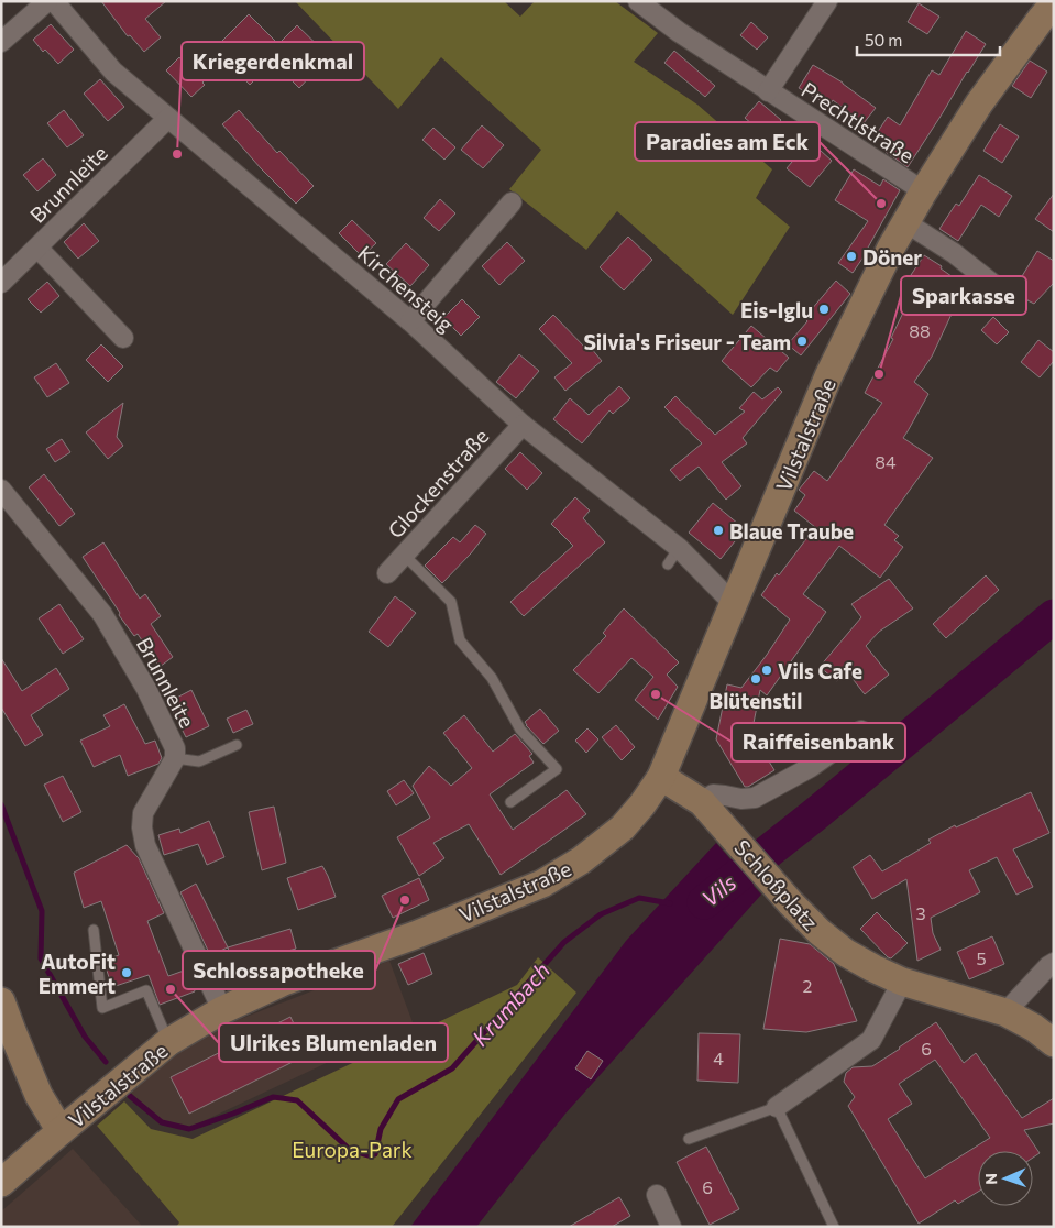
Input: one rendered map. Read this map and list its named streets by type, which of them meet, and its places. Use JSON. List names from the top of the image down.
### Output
{
  "streets": {
    "main road": ["Vilstalstraße", "Schloßplatz"],
    "street": [
      "Prechtlstraße",
      "Brunnleite",
      "Kirchensteig",
      "Glockenstraße"
    ]
  },
  "crossings": [
    ["Prechtlstraße", "Vilstalstraße"],
    ["Brunnleite", "Kirchensteig"],
    ["Brunnleite", "Vilstalstraße"],
    ["Kirchensteig", "Vilstalstraße"],
    ["Kirchensteig", "Glockenstraße"],
    ["Vilstalstraße", "Schloßplatz"]
  ],
  "water": ["Vils", "Krumbach"],
  "parks": ["Europa-Park"],
  "places": [
    "Kriegerdenkmal",
    "Paradies am Eck",
    "Döner",
    "Eis-Iglu",
    "Silvia's Friseur - Team",
    "Sparkasse",
    "Blaue Traube",
    "Vils Cafe",
    "Blütenstil",
    "Raiffeisenbank",
    "Schlossapotheke",
    "AutoFit Emmert",
    "Ulrikes Blumenladen"
  ],
  "house_numbers": [
    "88",
    "84",
    "3",
    "5",
    "2",
    "6",
    "4",
    "6"
  ],
  "scale_bar": "50 m",
  "north": "left"
}
